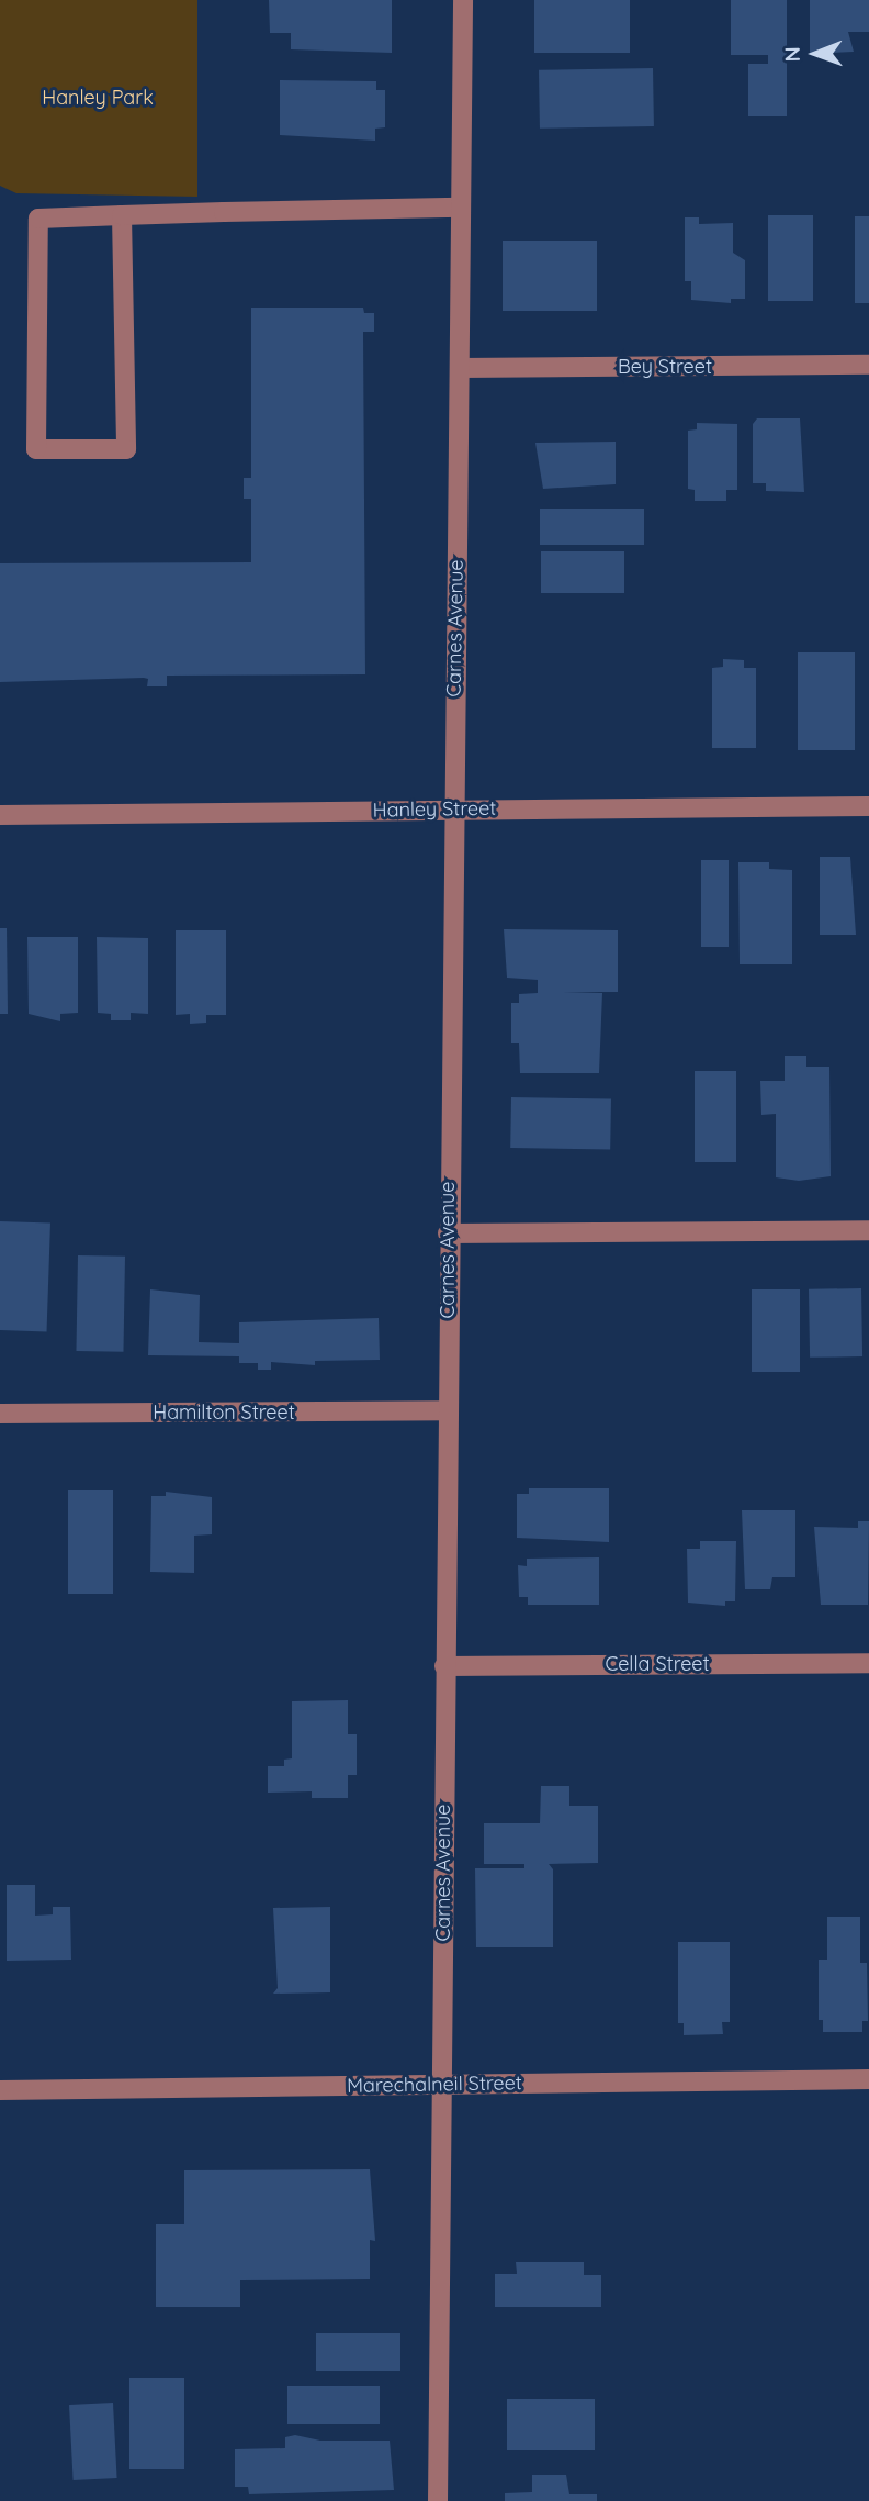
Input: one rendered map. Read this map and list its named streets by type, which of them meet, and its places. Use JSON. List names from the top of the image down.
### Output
{
  "streets": {
    "street": [
      "Bey Street",
      "Carnes Avenue",
      "Hanley Street",
      "Hamilton Street",
      "Cella Street",
      "Marechalneil Street"
    ]
  },
  "crossings": [
    ["Bey Street", "Carnes Avenue"],
    ["Carnes Avenue", "Hanley Street"],
    ["Carnes Avenue", "Hamilton Street"],
    ["Carnes Avenue", "Cella Street"],
    ["Carnes Avenue", "Marechalneil Street"]
  ],
  "parks": ["Hanley Park"],
  "north": "left"
}
